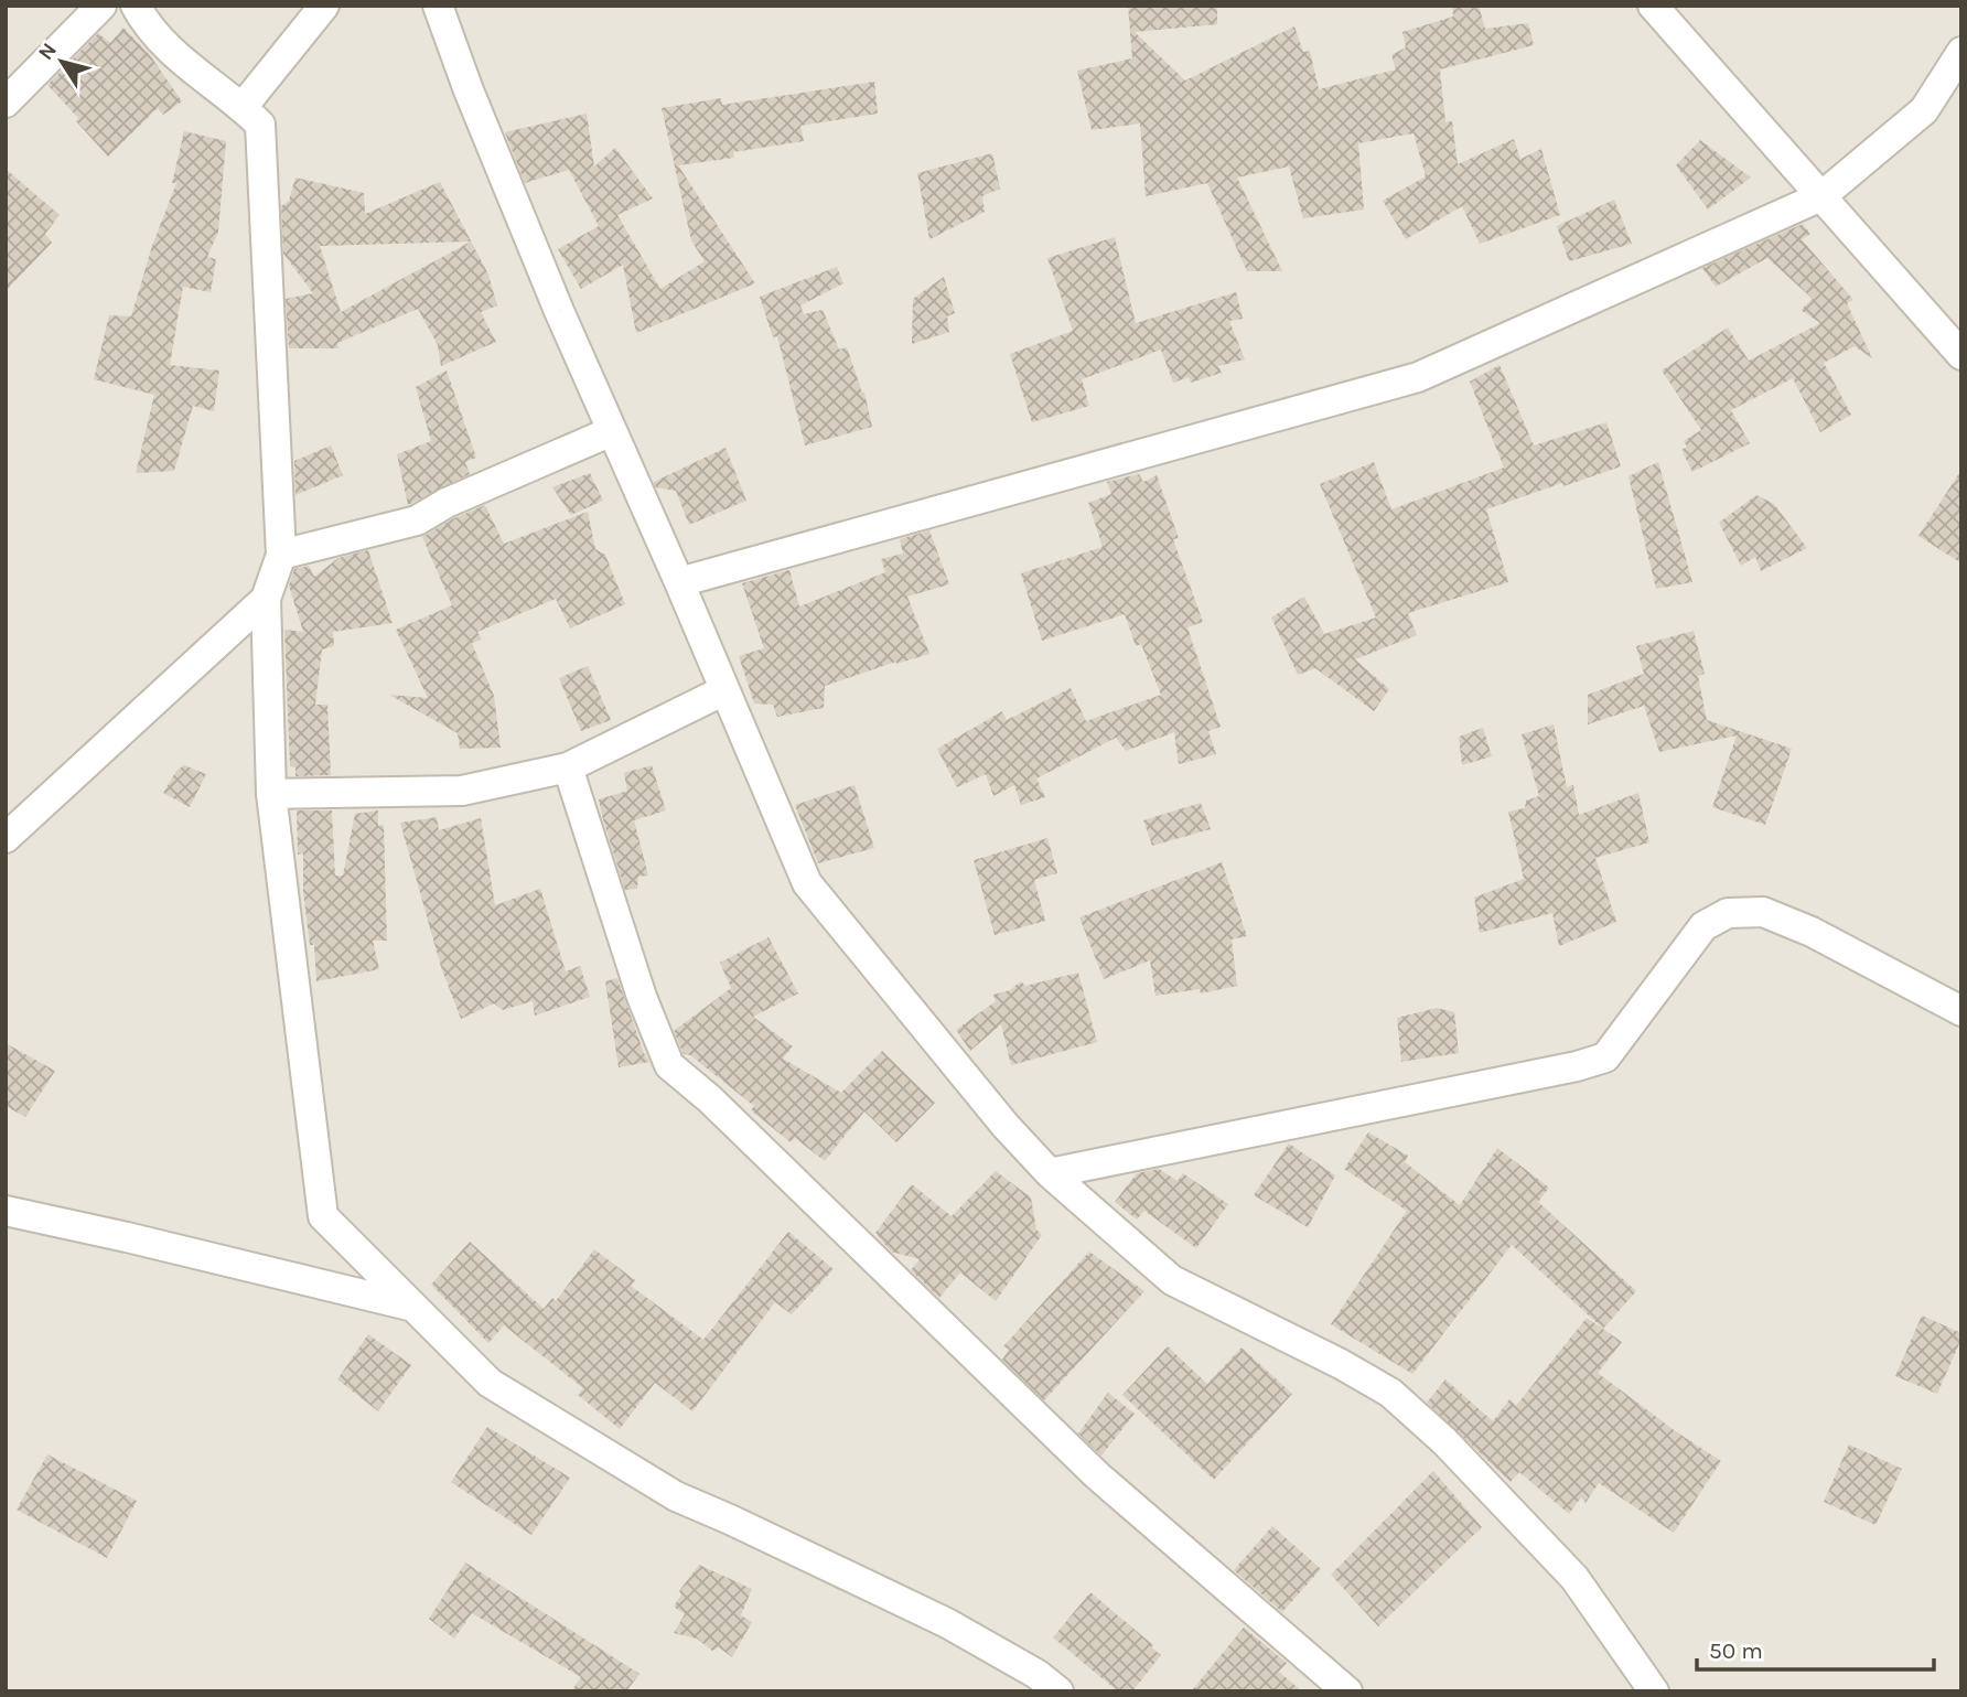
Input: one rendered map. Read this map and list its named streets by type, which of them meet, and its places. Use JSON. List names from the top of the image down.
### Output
{
  "scale_bar": "50 m",
  "north": "top left"
}
